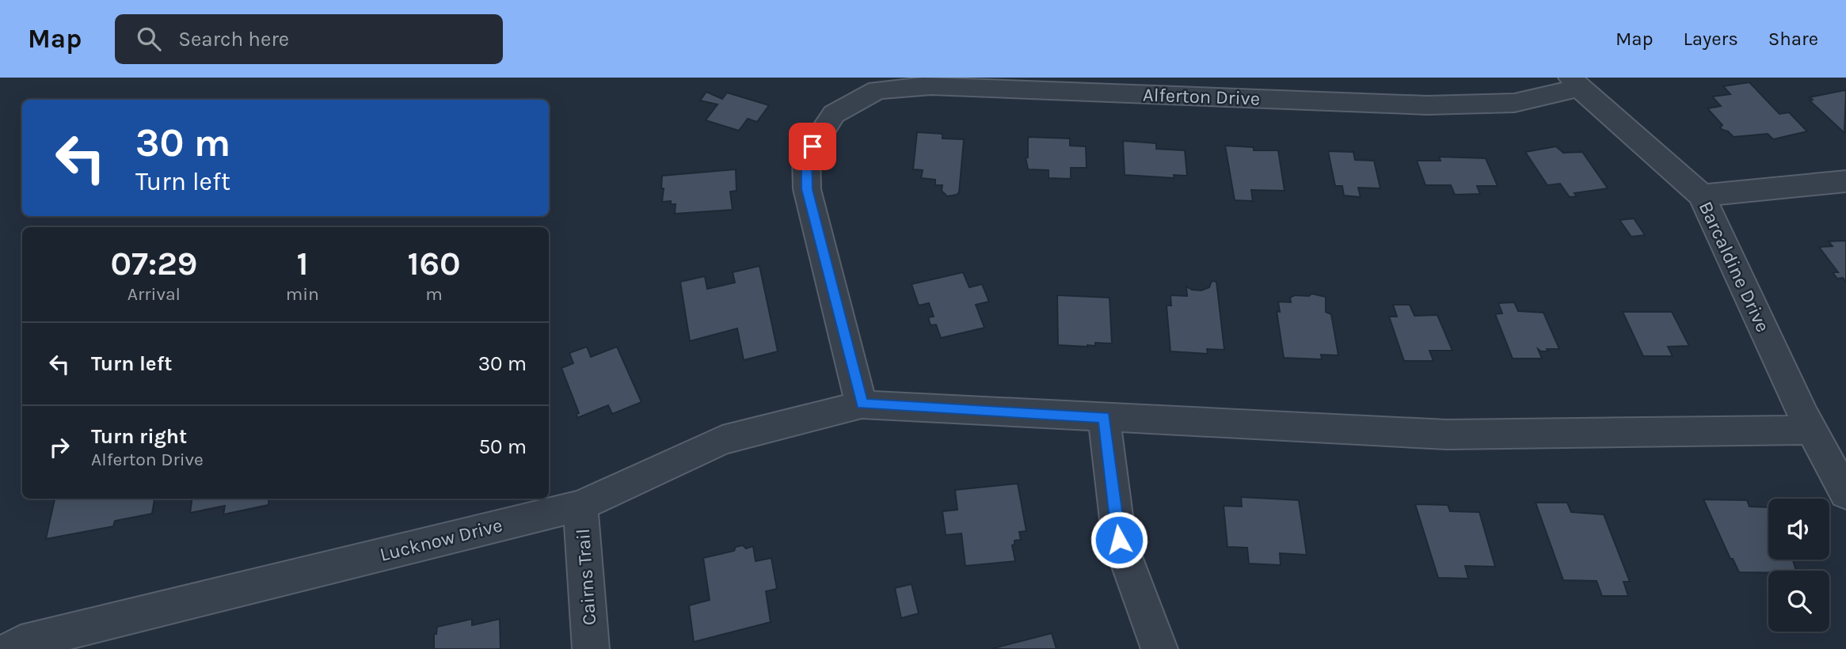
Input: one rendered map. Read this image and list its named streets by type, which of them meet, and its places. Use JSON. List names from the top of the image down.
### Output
{
  "streets": {
    "street": [
      "Alferton Drive",
      "Barcaldine Drive",
      "Lucknow Drive",
      "Cairns Trail"
    ]
  },
  "crossings": [
    ["Alferton Drive", "Barcaldine Drive"],
    ["Alferton Drive", "Lucknow Drive"],
    ["Barcaldine Drive", "Lucknow Drive"],
    ["Lucknow Drive", "Cairns Trail"]
  ],
  "page": {
    "header": "Map",
    "search": "Search here",
    "nav": ["Map", "Layers", "Share"],
    "turn": ["30 m", "Turn left"],
    "eta": [
      "07:29",
      "Arrival",
      "1",
      "min",
      "160",
      "m"
    ],
    "list": [
      {
        "name": "Turn left",
        "value": "30 m"
      },
      {
        "name": "Turn right",
        "note": "Alferton Drive",
        "value": "50 m"
      }
    ]
  }
}
